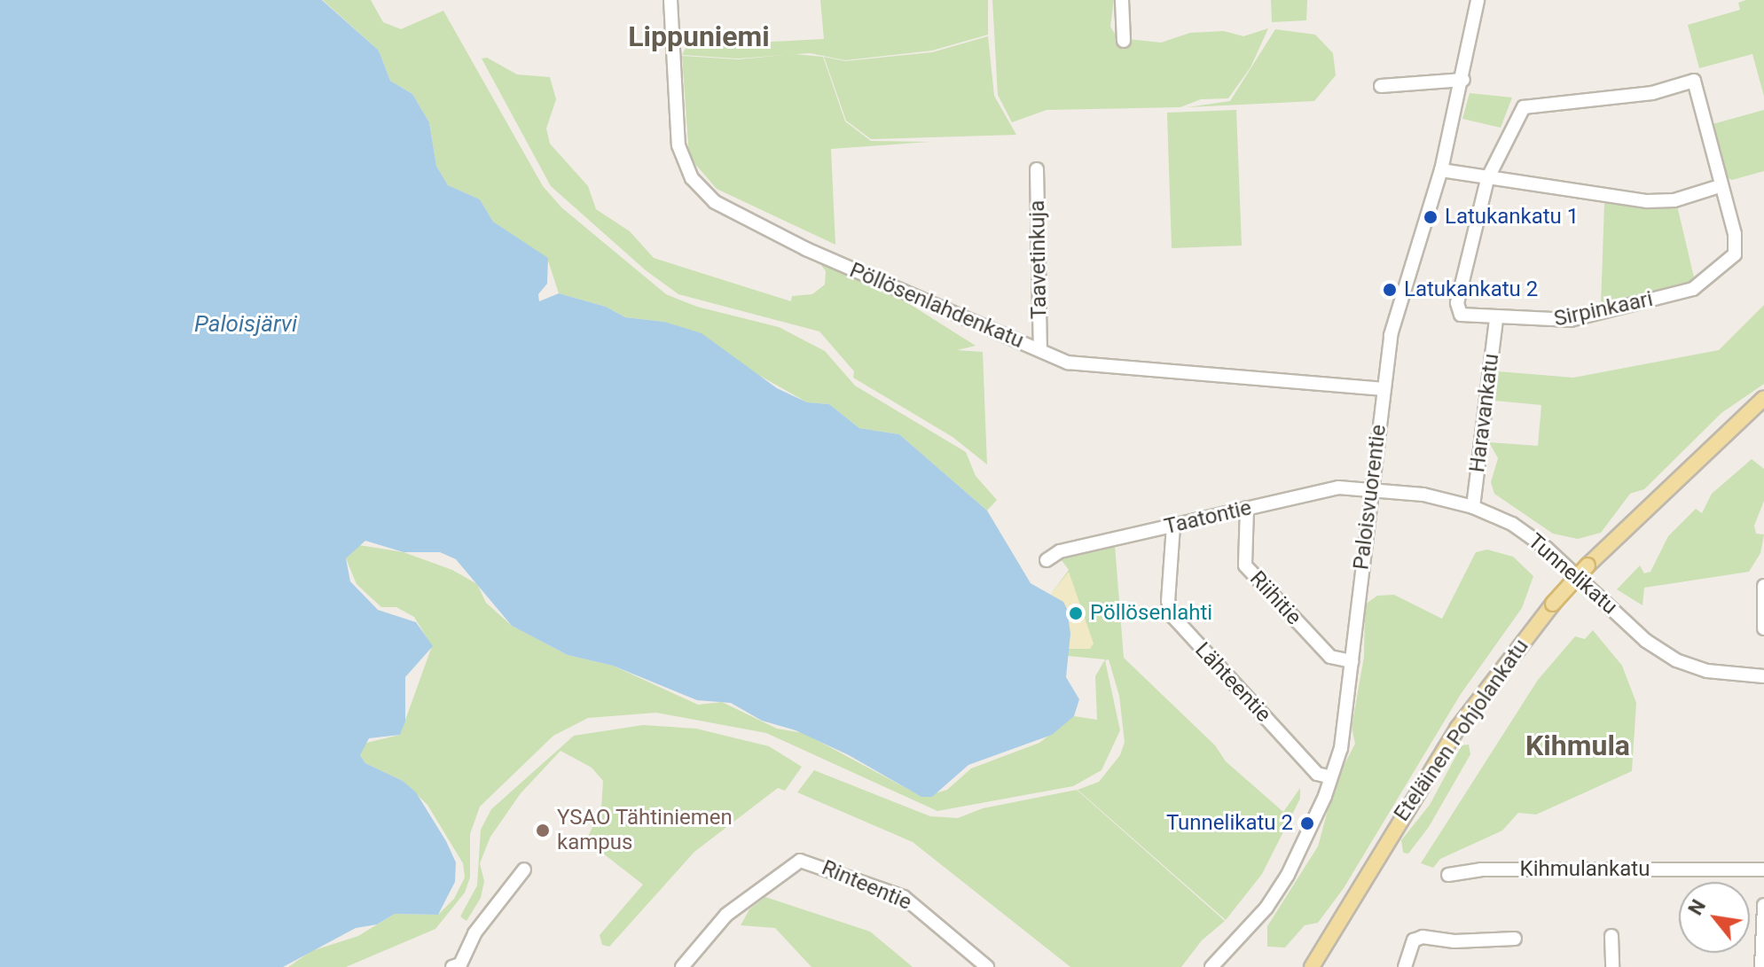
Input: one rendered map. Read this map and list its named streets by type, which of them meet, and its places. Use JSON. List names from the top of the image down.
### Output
{
  "streets": {
    "main road": ["Eteläinen Pohjolankatu"],
    "street": [
      "Taavetinkuja",
      "Pöllösenlahdenkatu",
      "Sirpinkaari",
      "Haravankatu",
      "Paloisvuorentie",
      "Taatontie",
      "Tunnelikatu",
      "Riihitie",
      "Lähteentie",
      "Kihmulankatu",
      "Rinteentie"
    ]
  },
  "crossings": [
    ["Taavetinkuja", "Pöllösenlahdenkatu"],
    ["Pöllösenlahdenkatu", "Paloisvuorentie"],
    ["Sirpinkaari", "Haravankatu"],
    ["Haravankatu", "Tunnelikatu"],
    ["Paloisvuorentie", "Taatontie"],
    ["Paloisvuorentie", "Tunnelikatu"],
    ["Paloisvuorentie", "Riihitie"],
    ["Paloisvuorentie", "Lähteentie"],
    ["Taatontie", "Tunnelikatu"],
    ["Taatontie", "Riihitie"],
    ["Taatontie", "Lähteentie"]
  ],
  "districts": ["Lippuniemi", "Kihmula"],
  "water": ["Paloisjärvi"],
  "places": [
    "Latukankatu 1",
    "Latukankatu 2",
    "Pöllösenlahti",
    "Tunnelikatu 2",
    "YSAO Tähtiniemen kampus"
  ],
  "north": "top left"
}
